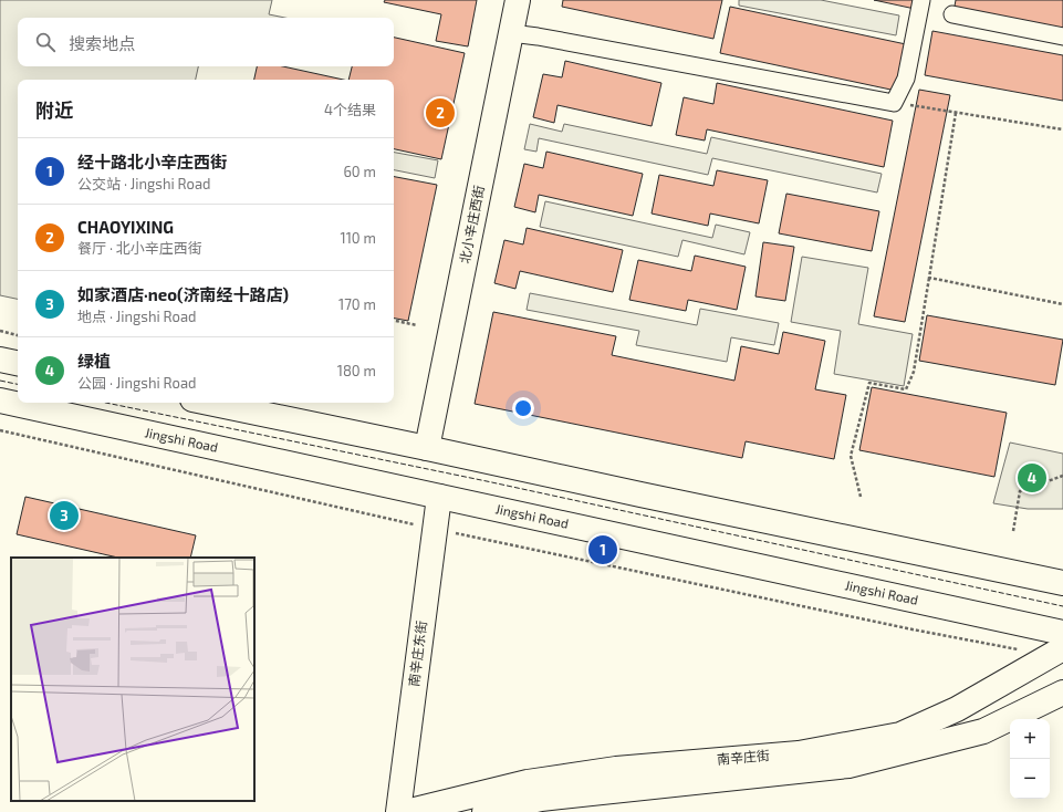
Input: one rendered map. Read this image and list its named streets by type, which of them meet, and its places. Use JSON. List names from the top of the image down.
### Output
{
  "streets": {
    "main road": [
      "北小辛庄西街",
      "Jingshi Road",
      "南辛庄东街",
      "南辛庄街"
    ]
  },
  "crossings": [
    ["Jingshi Road", "南辛庄东街"]
  ],
  "page": {
    "search": "搜索地点",
    "heading": ["附近", "4个结果"],
    "pins": [
      "2",
      "4",
      "3",
      "1"
    ],
    "list": [
      {
        "mark": "1",
        "name": "经十路北小辛庄西街",
        "note": "公交站 · Jingshi Road",
        "value": "60 m"
      },
      {
        "mark": "2",
        "name": "CHAOYIXING",
        "note": "餐厅 · 北小辛庄西街",
        "value": "110 m"
      },
      {
        "mark": "3",
        "name": "如家酒店·neo(济南经十路店)",
        "note": "地点 · Jingshi Road",
        "value": "170 m"
      },
      {
        "mark": "4",
        "name": "绿植",
        "note": "公园 · Jingshi Road",
        "value": "180 m"
      }
    ],
    "map_buttons": ["+", "−"]
  }
}
